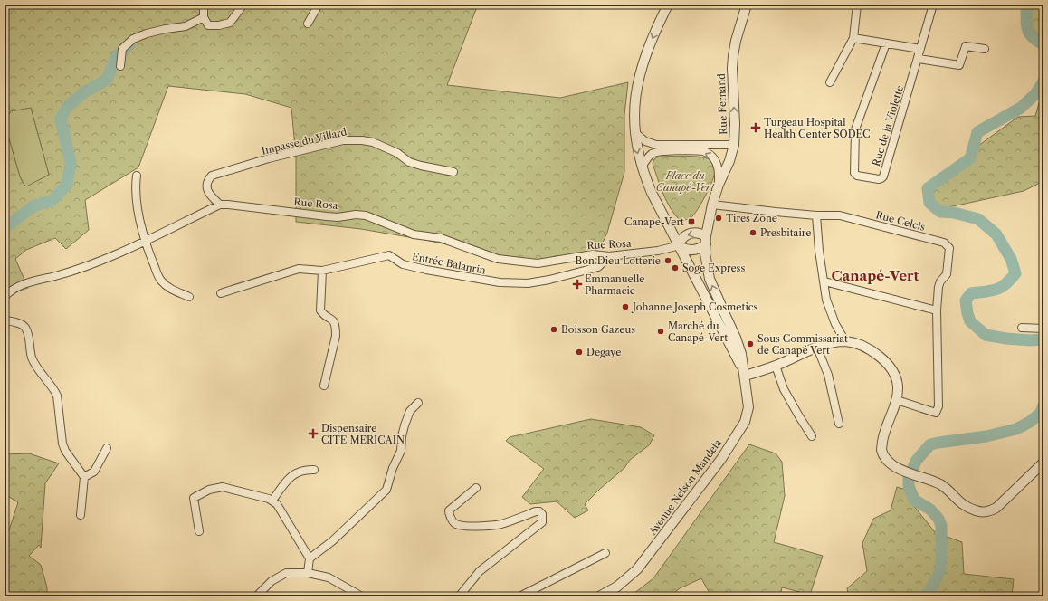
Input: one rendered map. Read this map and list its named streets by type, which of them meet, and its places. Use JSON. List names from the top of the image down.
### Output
{
  "streets": {
    "street": [
      "Rue Fernand",
      "Rue de la Violette",
      "Impasse du Villard",
      "Rue Rosa",
      "Rue Celcis",
      "Entrée Balanrin",
      "Avenue Nelson Mandela"
    ]
  },
  "crossings": [
    ["Rue Fernand", "Rue Celcis"],
    ["Rue Fernand", "Avenue Nelson Mandela"],
    ["Impasse du Villard", "Rue Rosa"],
    ["Rue Rosa", "Entrée Balanrin"]
  ],
  "districts": ["Canapé-Vert"],
  "parks": ["Place du Canapé-Vert"],
  "places": {
    "health": ["Turgeau Hospital Health Center SODEC", "Emmanuelle Pharmacie", "Dispensaire CITE MERICAIN"],
    "other": [
      "Tires Zone",
      "Presbitaire",
      "Bon Dieu Lotterie",
      "Soge Express",
      "Johanne Joseph Cosmetics",
      "Boisson Gazeus",
      "Marché du Canapé-Vert",
      "Sous Commissariat de Canapé Vert",
      "Degaye"
    ],
    "transit": ["Canape-Vert"]
  }
}
